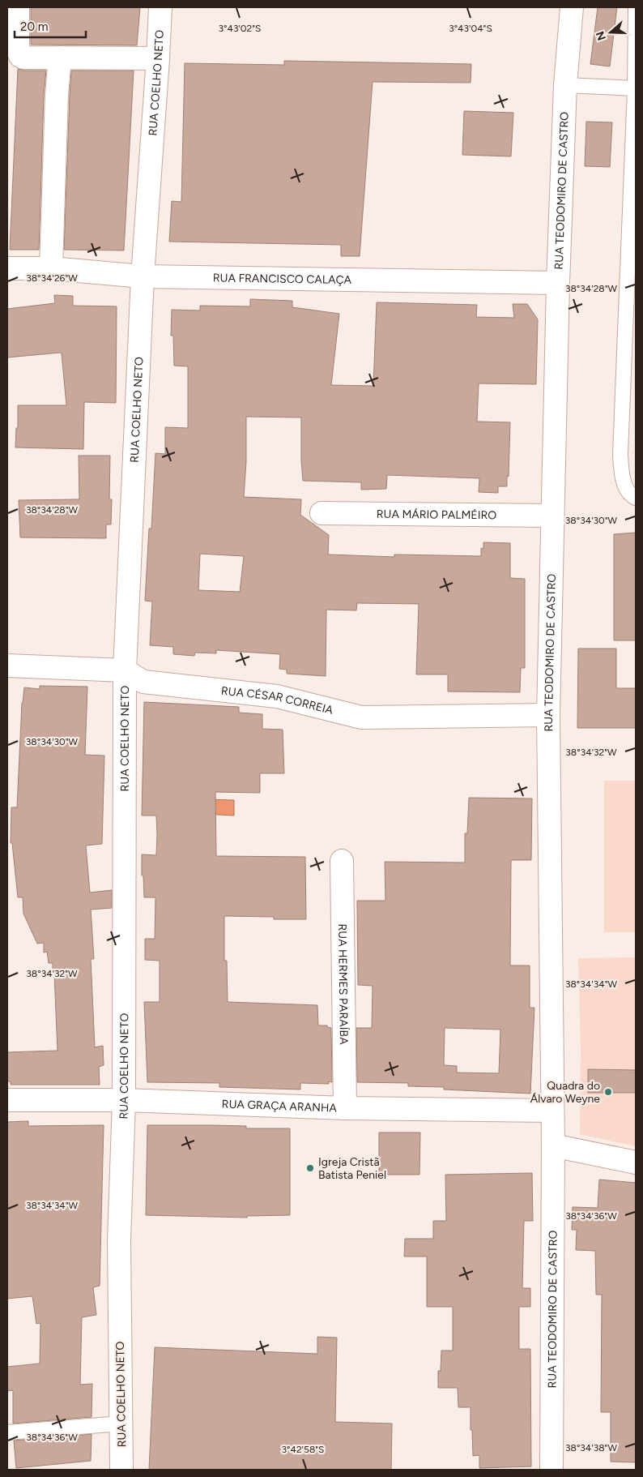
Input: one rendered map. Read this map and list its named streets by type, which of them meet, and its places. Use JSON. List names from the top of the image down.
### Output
{
  "streets": {
    "street": [
      "RUA COELHO NETO",
      "RUA TEODOMIRO DE CASTRO",
      "RUA FRANCISCO CALAÇA",
      "RUA MÁRIO PALMÉIRO",
      "RUA CÉSAR CORREIA",
      "RUA HERMES PARAÍBA",
      "RUA GRAÇA ARANHA"
    ]
  },
  "crossings": [
    ["RUA COELHO NETO", "RUA FRANCISCO CALAÇA"],
    ["RUA COELHO NETO", "RUA CÉSAR CORREIA"],
    ["RUA COELHO NETO", "RUA GRAÇA ARANHA"],
    ["RUA TEODOMIRO DE CASTRO", "RUA FRANCISCO CALAÇA"],
    ["RUA TEODOMIRO DE CASTRO", "RUA MÁRIO PALMÉIRO"],
    ["RUA TEODOMIRO DE CASTRO", "RUA CÉSAR CORREIA"],
    ["RUA TEODOMIRO DE CASTRO", "RUA GRAÇA ARANHA"],
    ["RUA HERMES PARAÍBA", "RUA GRAÇA ARANHA"]
  ],
  "places": ["Quadra do Álvaro Weyne", "Igreja Cristã Batista Peniel"],
  "scale_bar": "20 m",
  "north": "left",
  "coordinates": [
    "3°43'02\"S",
    "3°43'04\"S",
    "38°34'26\"W",
    "38°34'28\"W",
    "38°34'30\"W",
    "38°34'32\"W",
    "38°34'34\"W",
    "38°34'36\"W",
    "38°34'38\"W",
    "3°42'58\"S"
  ]
}
